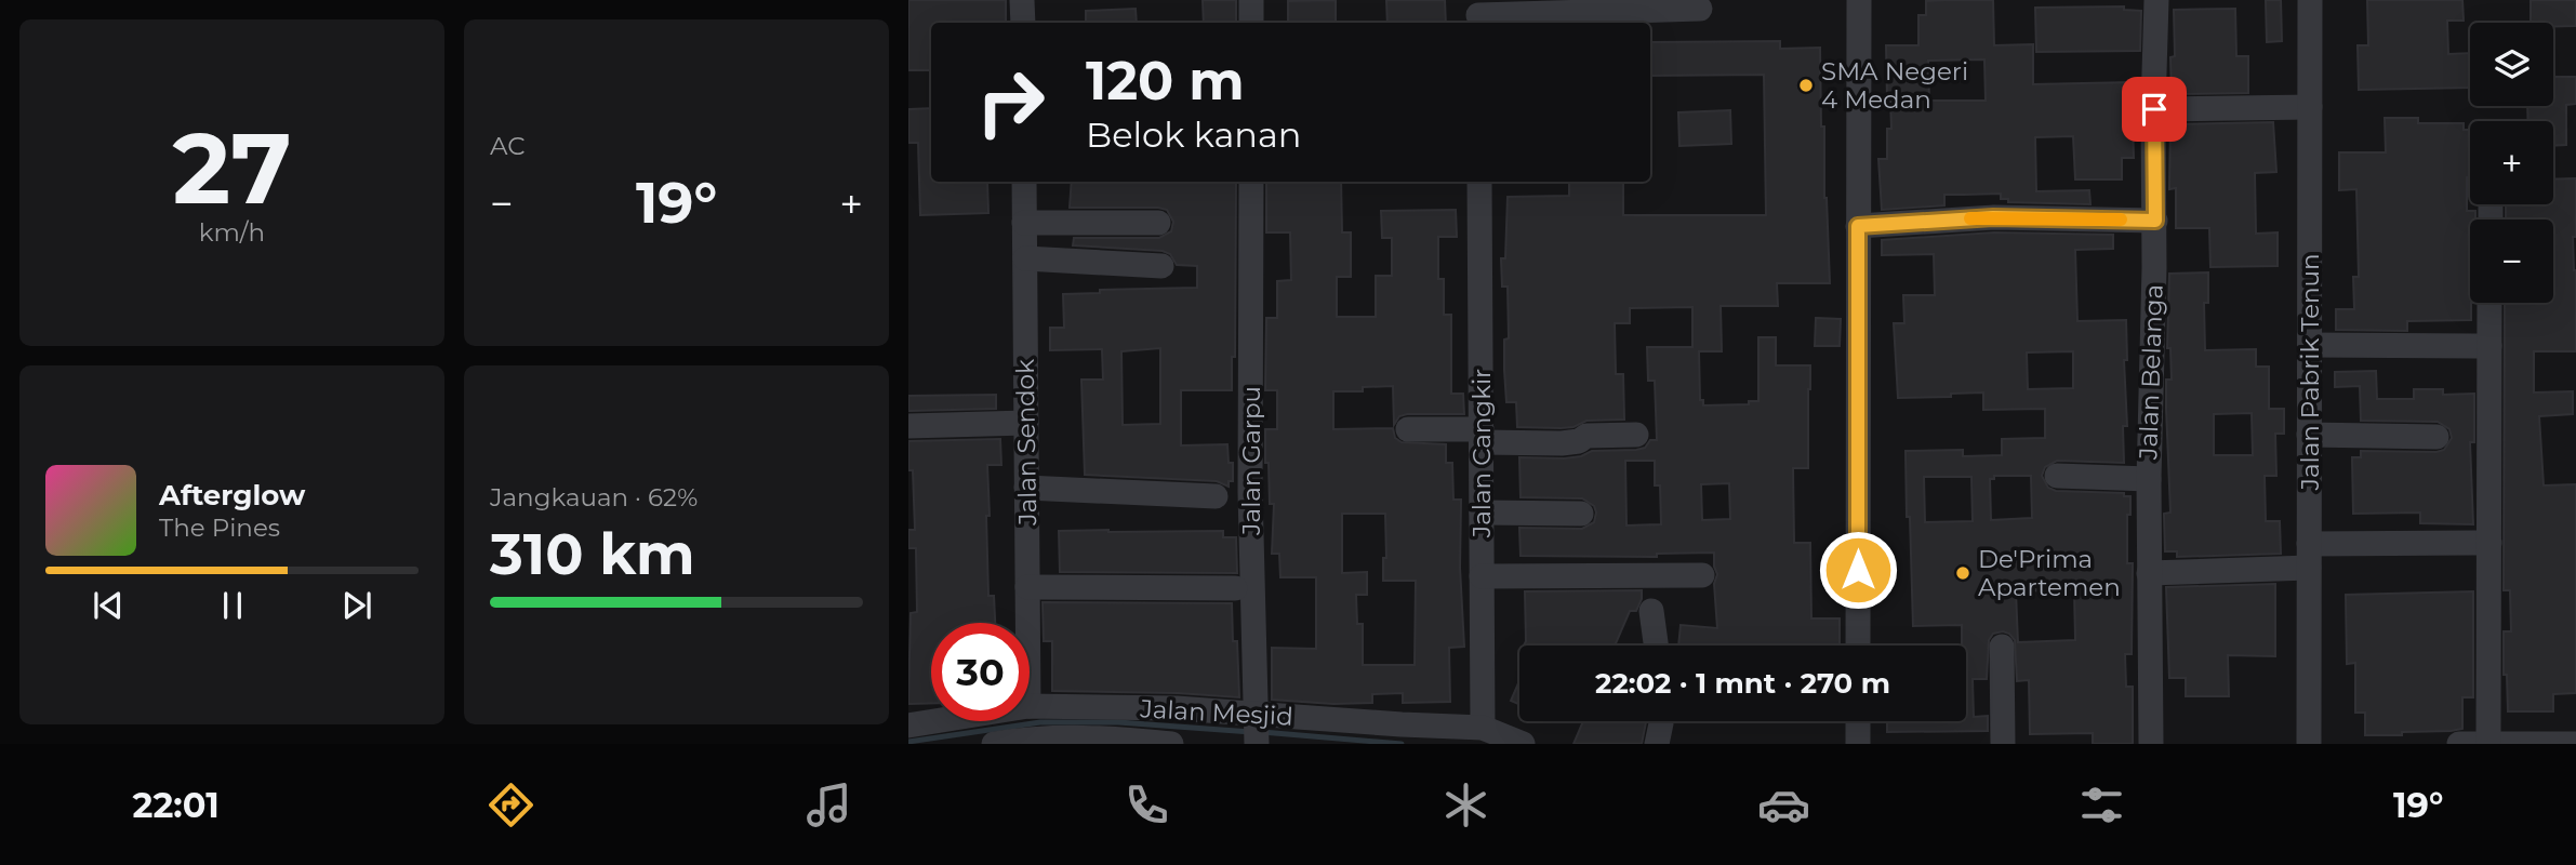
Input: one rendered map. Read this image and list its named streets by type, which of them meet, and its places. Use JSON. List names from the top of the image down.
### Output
{
  "streets": {
    "street": [
      "Jalan Belanga",
      "Jalan Pabrik Tenun",
      "Jalan Sendok",
      "Jalan Cangkir",
      "Jalan Garpu",
      "Jalan Mesjid"
    ]
  },
  "crossings": [
    ["Jalan Cangkir", "Jalan Mesjid"],
    ["Jalan Garpu", "Jalan Mesjid"]
  ],
  "places": ["SMA Negeri 4 Medan", "De'Prima Apartemen"],
  "page": {
    "tile": [
      ["27", "km/h"],
      "AC",
      ["Jangkauan · 62%", "310 km"]
    ],
    "map_buttons": ["+", "−"],
    "turn": ["120 m", "Belok kanan"],
    "heat": ["−", "19°", "+"],
    "song": ["Afterglow", "The Pines"],
    "limit": "30",
    "trip": "22:02 · 1 mnt · 270 m",
    "tabs": ["22:01", "19°"]
  }
}
